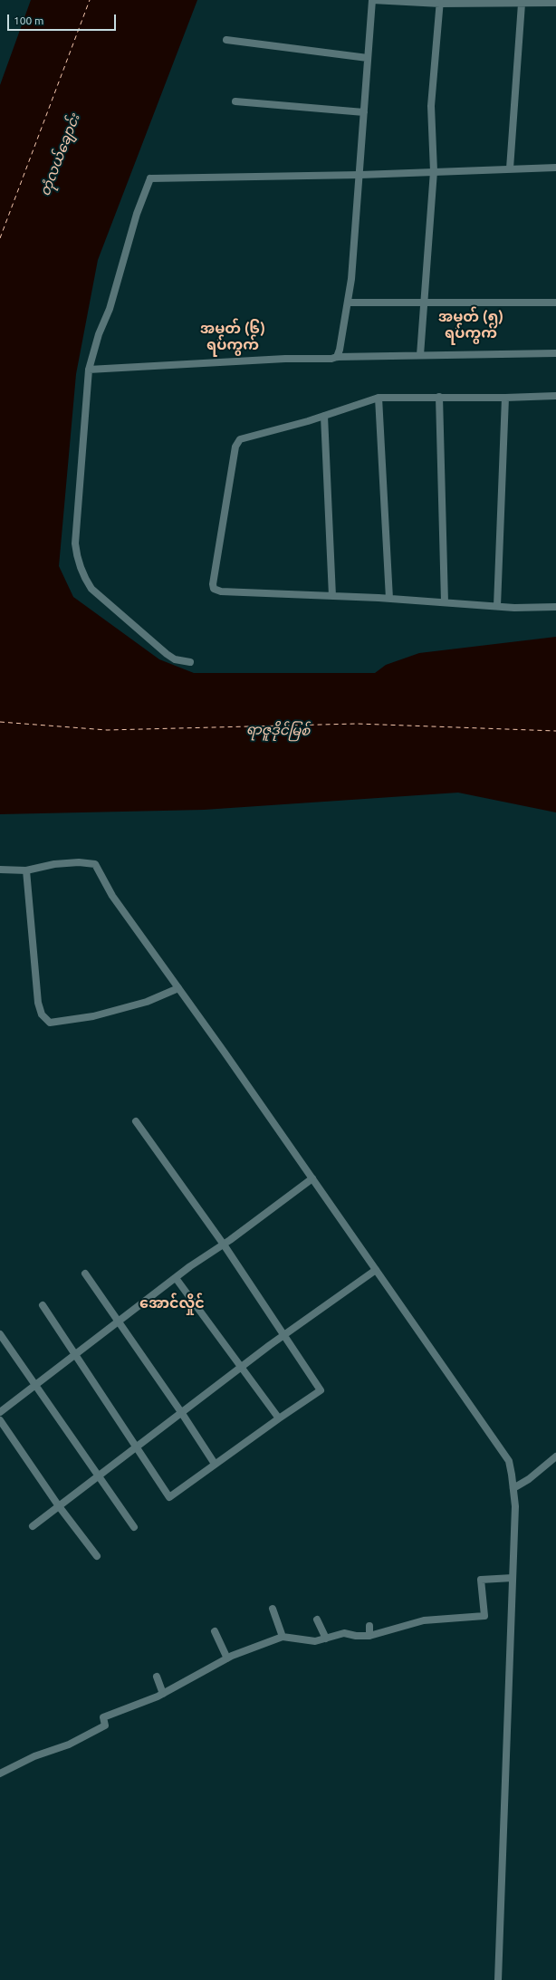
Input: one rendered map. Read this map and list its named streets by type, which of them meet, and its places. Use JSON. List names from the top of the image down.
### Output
{
  "districts": ["အမှတ် (၅) ရပ်ကွက်", "အမှတ် (၆) ရပ်ကွက်", "အောင်လှိုင်"],
  "water": ["တုံလယ်ချောင်း", "ရာဇူဒိုင်မြစ်"],
  "scale_bar": "100 m"
}
